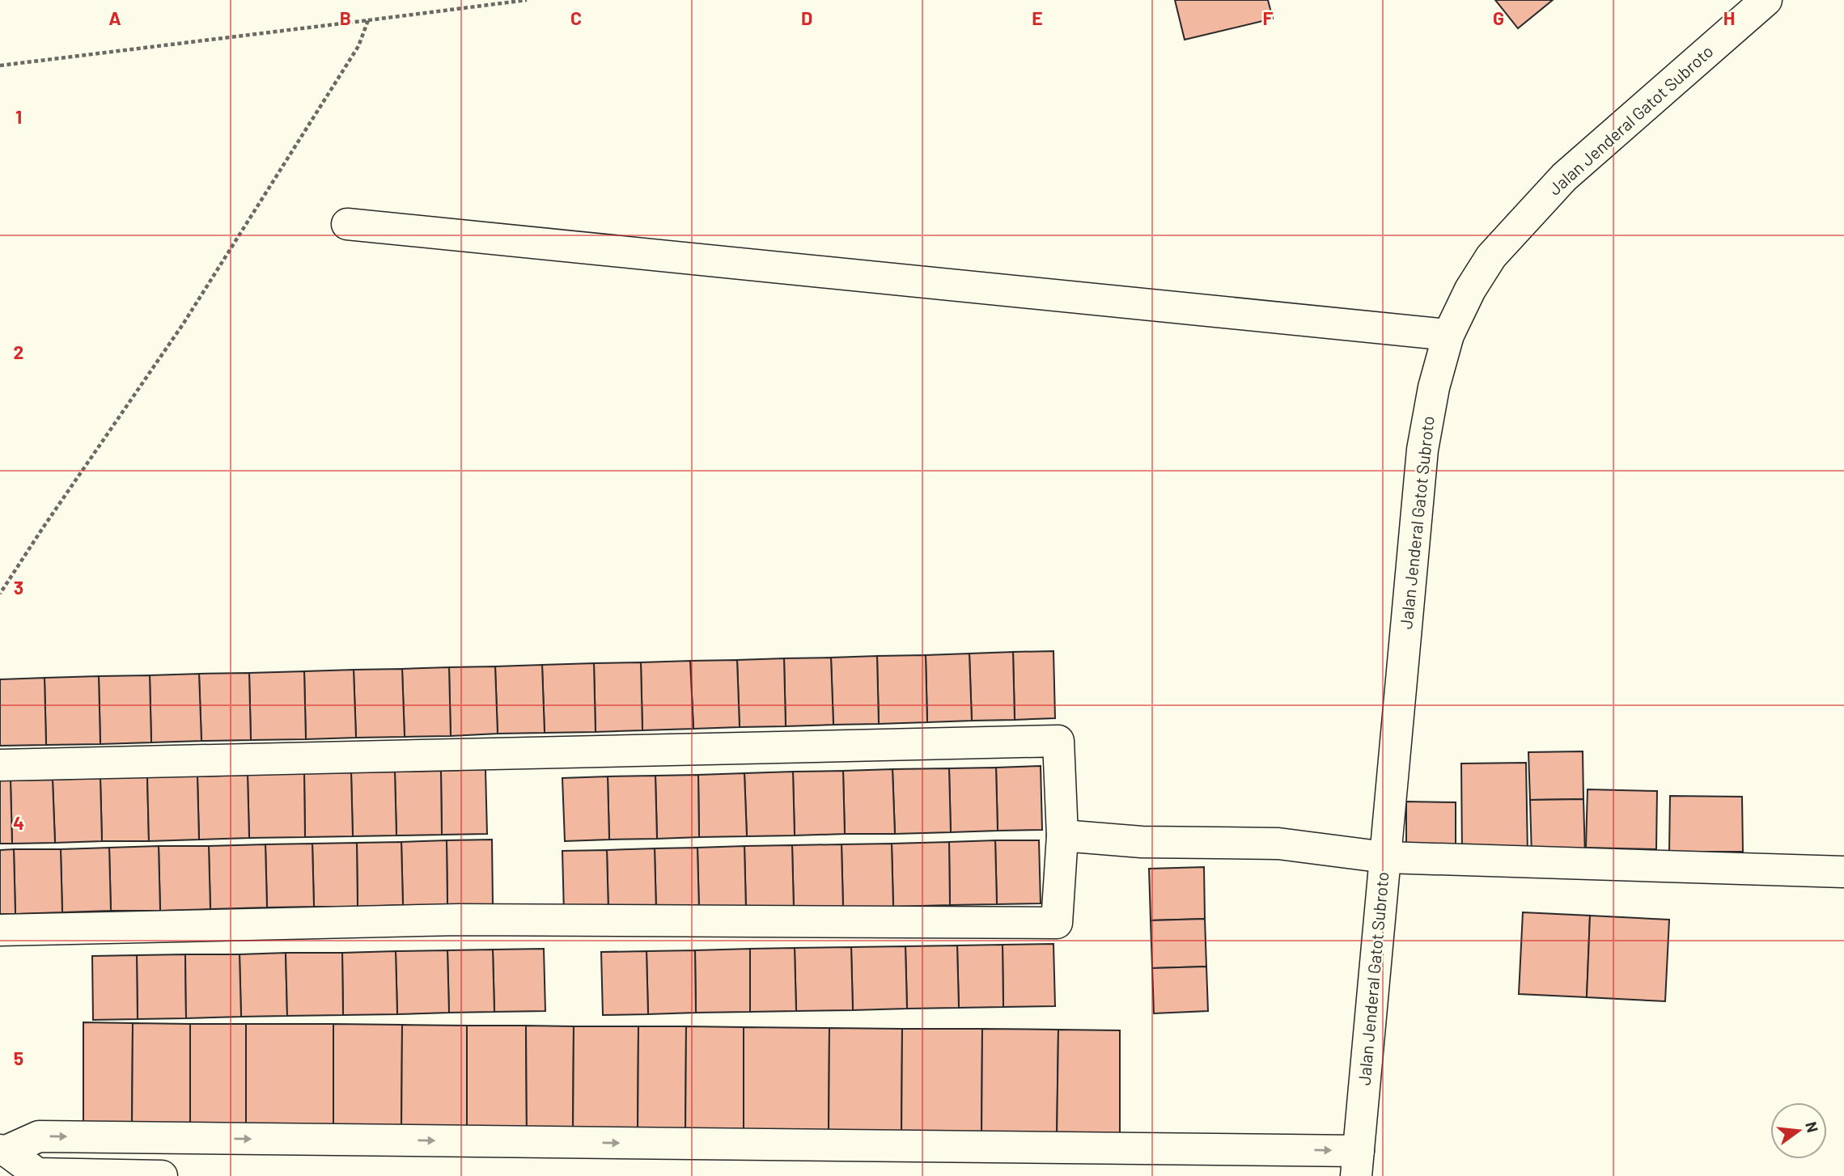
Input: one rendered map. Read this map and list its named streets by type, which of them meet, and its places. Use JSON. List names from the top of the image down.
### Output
{
  "streets": {
    "street": ["Jalan Jenderal Gatot Subroto"]
  },
  "north": "right",
  "grid": {
    "columns": [
      "A",
      "B",
      "C",
      "D",
      "E",
      "F",
      "G",
      "H"
    ],
    "rows": [
      "1",
      "2",
      "3",
      "4",
      "5"
    ]
  }
}
